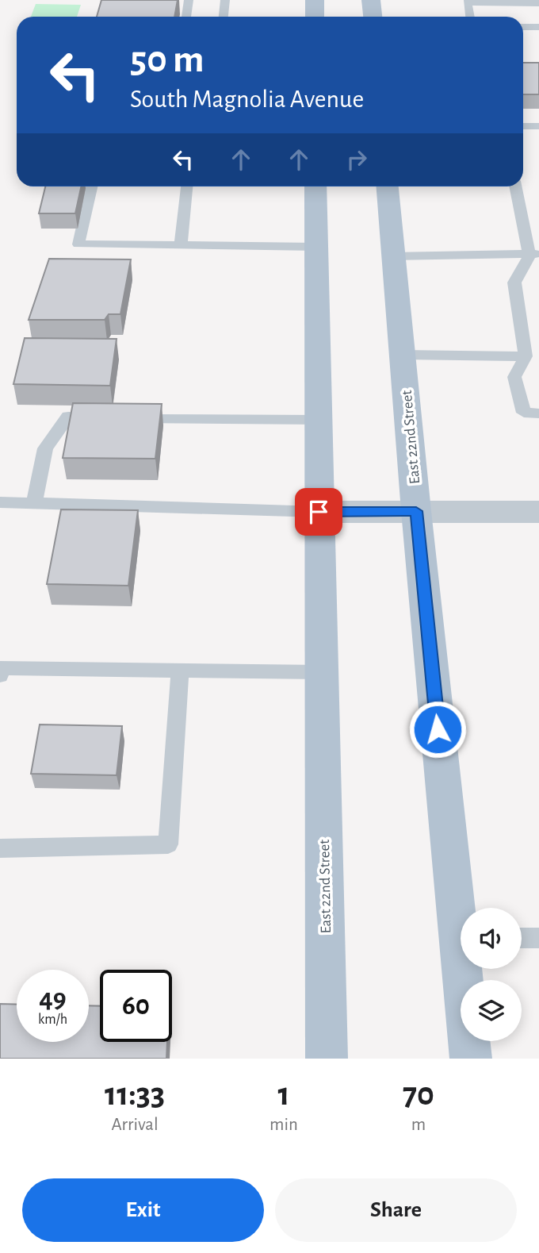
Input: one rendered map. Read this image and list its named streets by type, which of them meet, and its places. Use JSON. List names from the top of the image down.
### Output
{
  "streets": {
    "main road": ["East 22nd Street"]
  },
  "page": {
    "turn": ["50 m", "South Magnolia Avenue"],
    "speed": "49 km/h",
    "limit": "60",
    "eta": [
      "11:33",
      "Arrival",
      "1",
      "min",
      "70",
      "m"
    ],
    "buttons": ["Exit", "Share"]
  }
}
